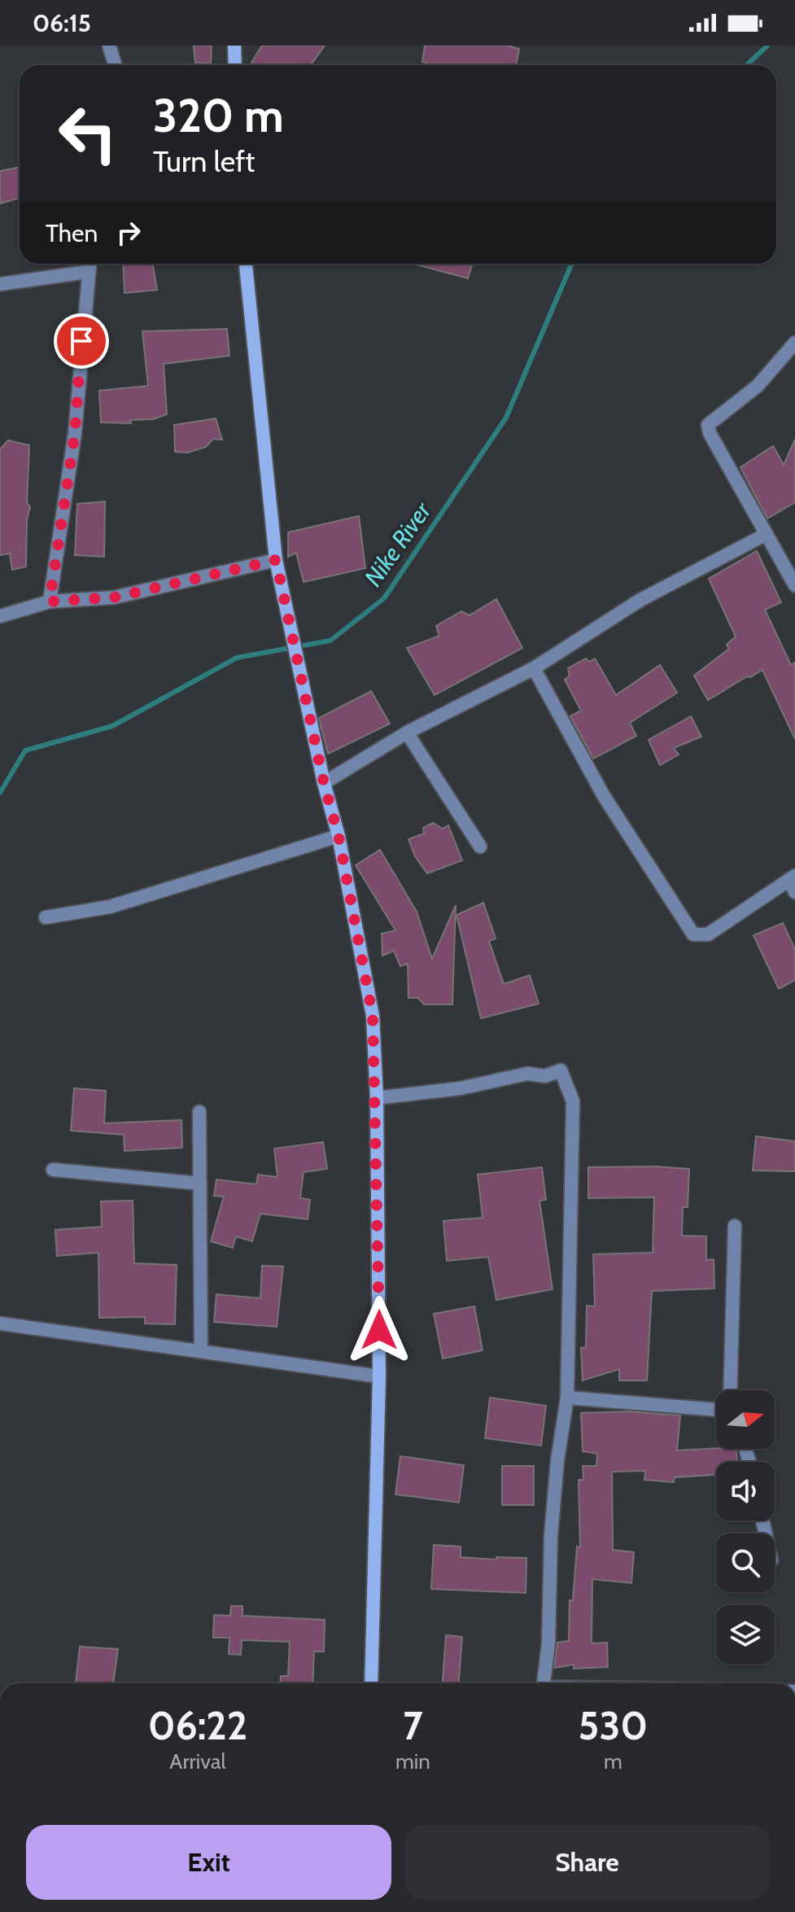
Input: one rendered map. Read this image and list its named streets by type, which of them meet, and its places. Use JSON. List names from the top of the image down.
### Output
{
  "water": ["Nike River"],
  "north": "right",
  "page": {
    "status": "06:15",
    "turn": ["320 m", "Turn left"],
    "then": "Then",
    "eta": [
      "06:22",
      "Arrival",
      "7",
      "min",
      "530",
      "m"
    ],
    "buttons": ["Exit", "Share"]
  }
}
